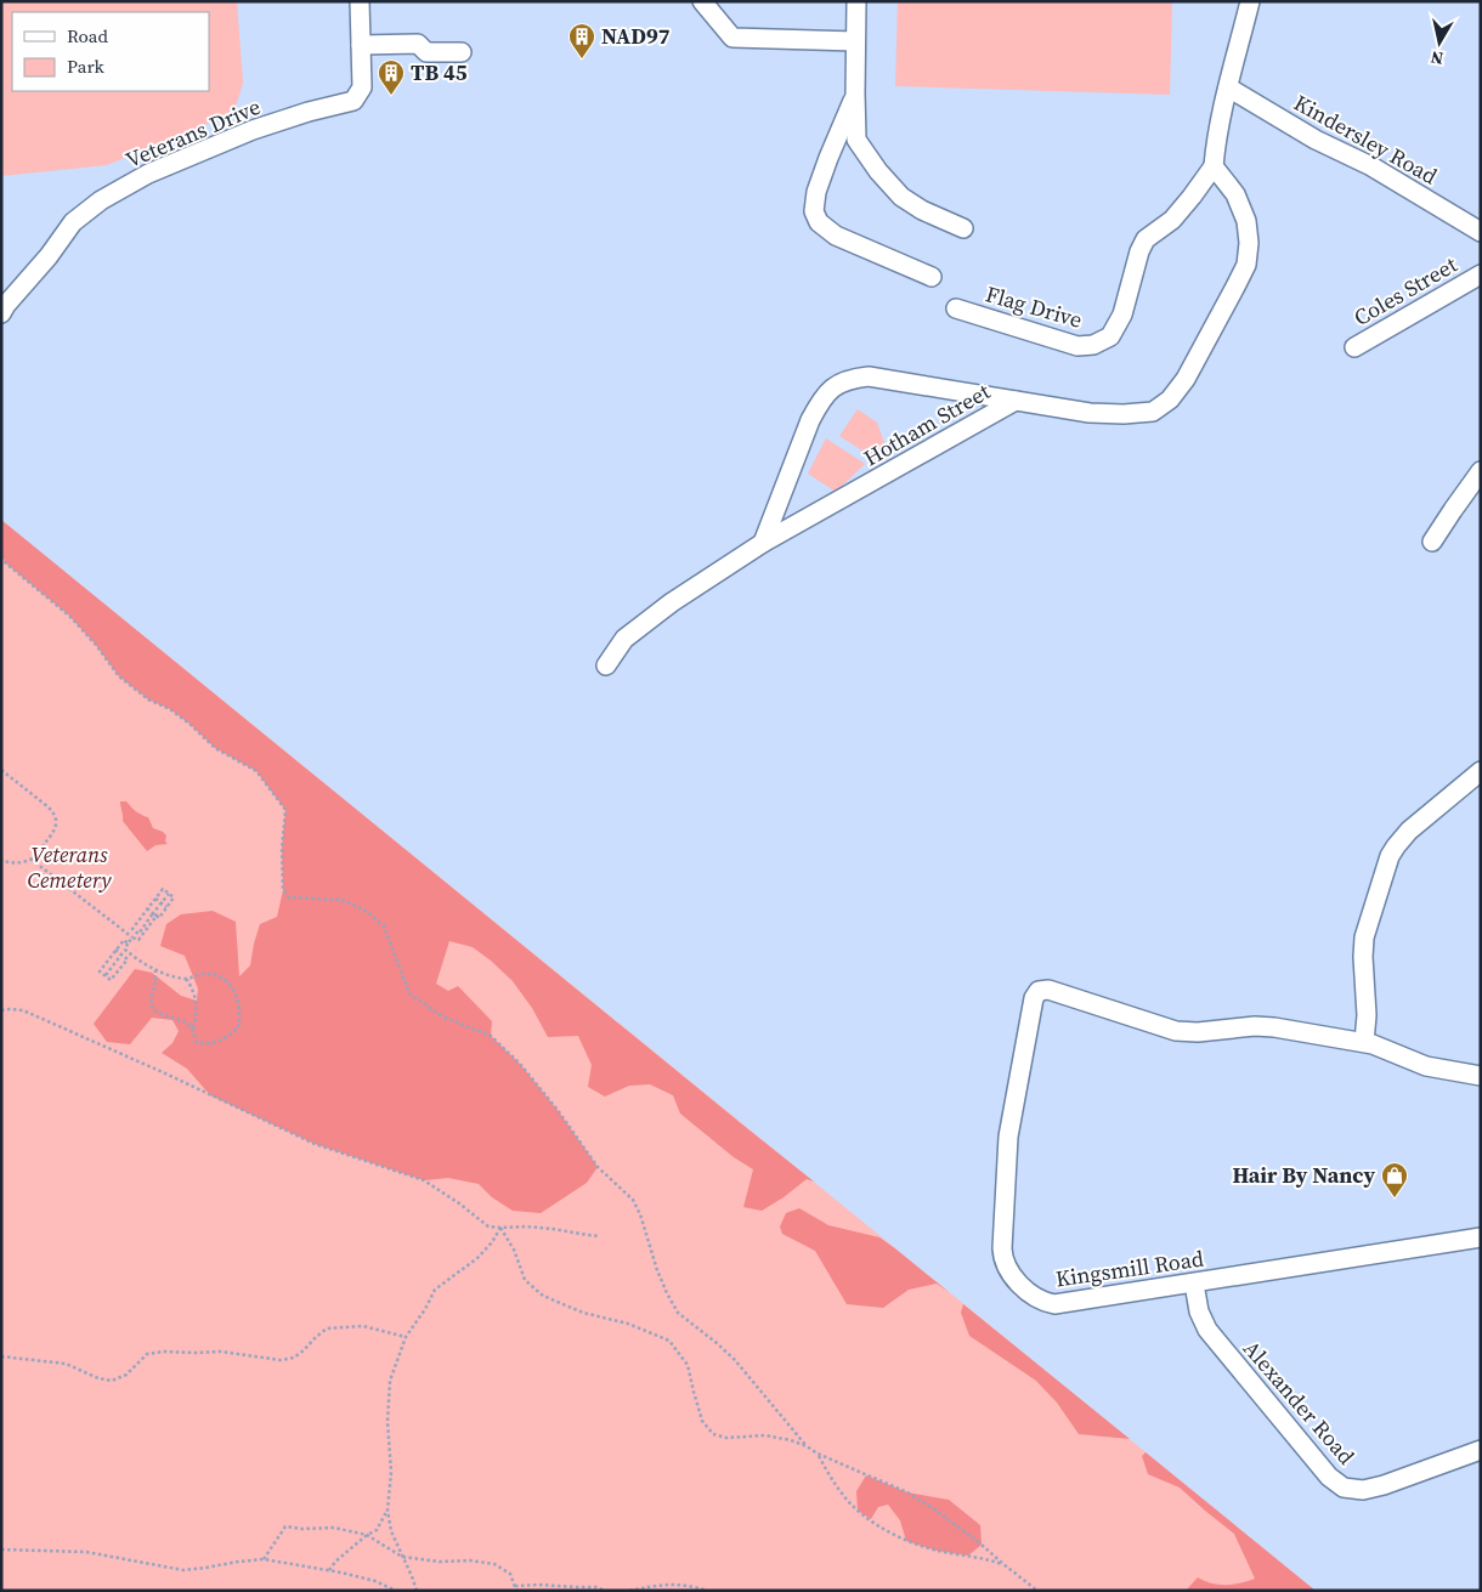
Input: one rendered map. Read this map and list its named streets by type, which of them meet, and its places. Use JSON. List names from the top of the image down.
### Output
{
  "streets": {
    "street": [
      "Veterans Drive",
      "Kindersley Road",
      "Coles Street",
      "Flag Drive",
      "Hotham Street",
      "Kingsmill Road",
      "Alexander Road"
    ]
  },
  "crossings": [
    ["Flag Drive", "Hotham Street"],
    ["Kingsmill Road", "Alexander Road"]
  ],
  "parks": ["Veterans Cemetery"],
  "places": {
    "building": ["NAD97", "TB 45"],
    "shop": ["Hair By Nancy"]
  },
  "legend": ["Road", "Park"],
  "north": "bottom"
}
